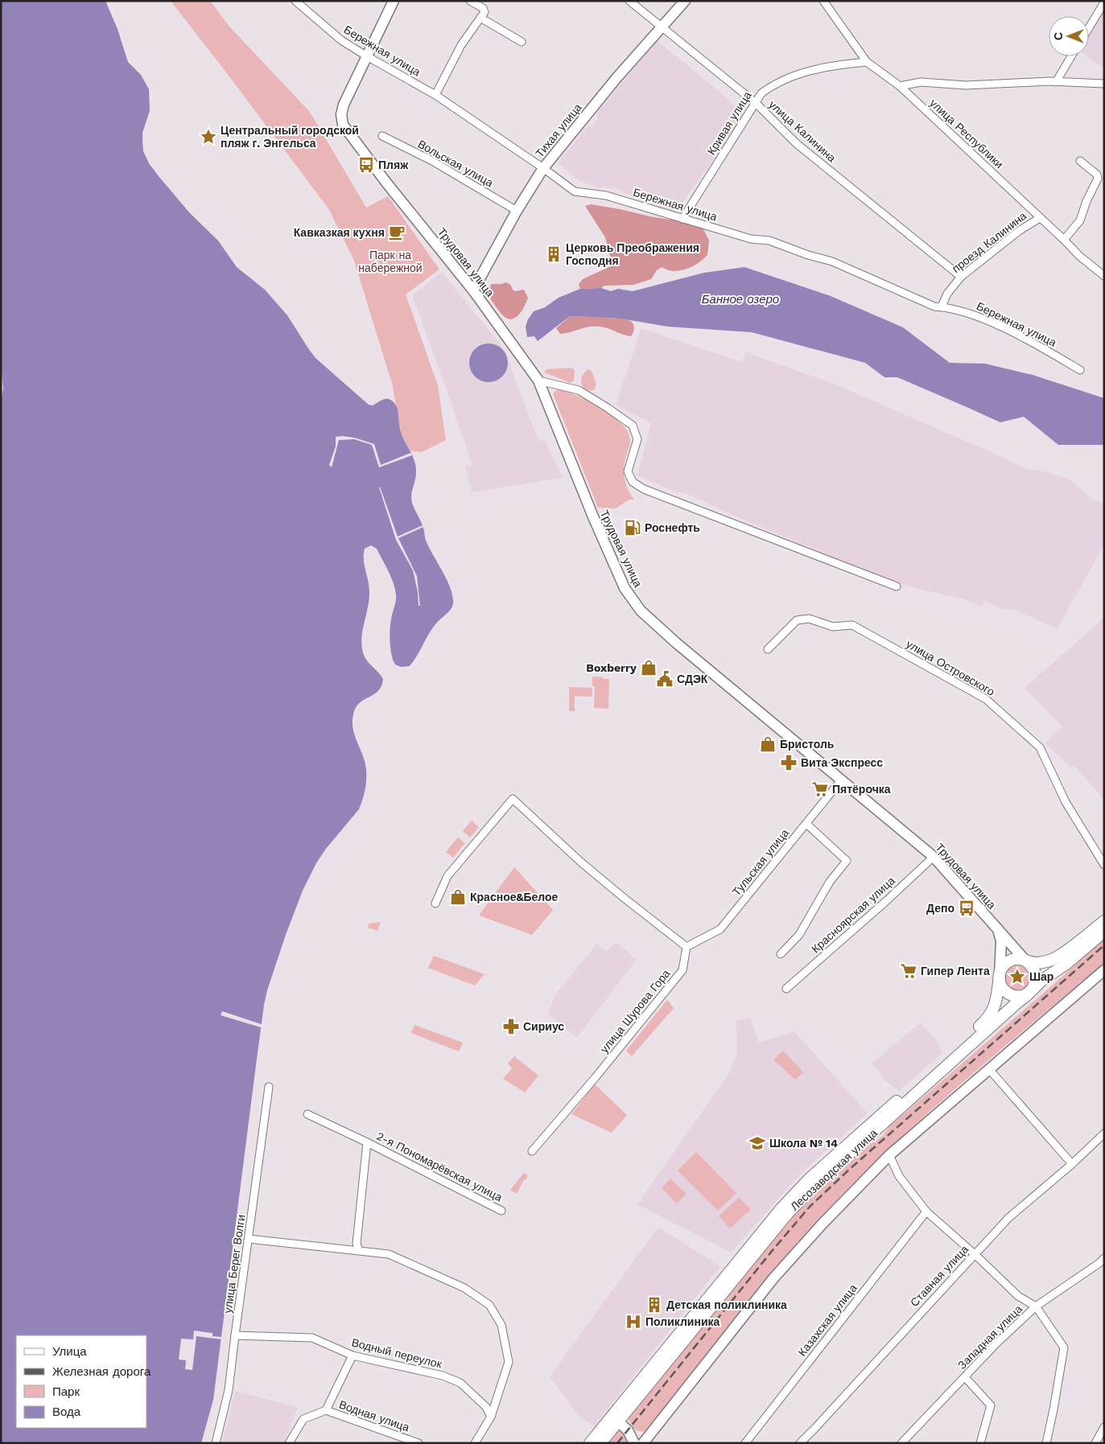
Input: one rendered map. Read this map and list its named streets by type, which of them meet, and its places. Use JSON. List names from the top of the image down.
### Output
{
  "streets": {
    "main road": ["Тихая улица", "Трудовая улица", "Лесозаводская улица"],
    "street": [
      "Бережная улица",
      "Кривая улица",
      "улица Калинина",
      "улица Республики",
      "Вольская улица",
      "проезд Калинина",
      "улица Островского",
      "Тульская улица",
      "Красноярская улица",
      "улица Шурова Гора",
      "2-я Пономарёвская улица",
      "улица Берег Волги",
      "Ставная улица",
      "Казахская улица",
      "Западная улица",
      "Водный переулок",
      "Водная улица"
    ]
  },
  "crossings": [
    ["Бережная улица", "Кривая улица"],
    ["Бережная улица", "Тихая улица"],
    ["Бережная улица", "проезд Калинина"],
    ["Бережная улица", "Трудовая улица"],
    ["Кривая улица", "улица Калинина"],
    ["Кривая улица", "улица Республики"],
    ["Тихая улица", "улица Калинина"],
    ["Тихая улица", "Вольская улица"],
    ["Тихая улица", "Трудовая улица"],
    ["улица Калинина", "проезд Калинина"],
    ["улица Республики", "проезд Калинина"],
    ["Трудовая улица", "Тульская улица"],
    ["Трудовая улица", "Красноярская улица"],
    ["Трудовая улица", "Лесозаводская улица"],
    ["Тульская улица", "улица Шурова Гора"],
    ["улица Берег Волги", "Водный переулок"]
  ],
  "water": ["Банное озеро"],
  "parks": ["Парк на набережной"],
  "places": {
    "place": ["Центральный городской пляж г. Энгельса", "Шар"],
    "bus stop": ["Пляж", "Депо"],
    "cafe": ["Кавказкая кухня"],
    "building": ["Церковь Преображения Господня", "Детская поликлиника"],
    "fuel station": ["Роснефть"],
    "shop": ["Boxberry", "Бристоль", "Красное&Белое"],
    "public building": ["СДЭК"],
    "pharmacy": ["Вита Экспресс", "Сириус"],
    "supermarket": ["Пятёрочка", "Гипер Лента"],
    "school or university": ["Школа № 14"],
    "hospital": ["Поликлиника"]
  },
  "legend": [
    "Улица",
    "Железная дорога",
    "Парк",
    "Вода"
  ],
  "north": "left"
}
